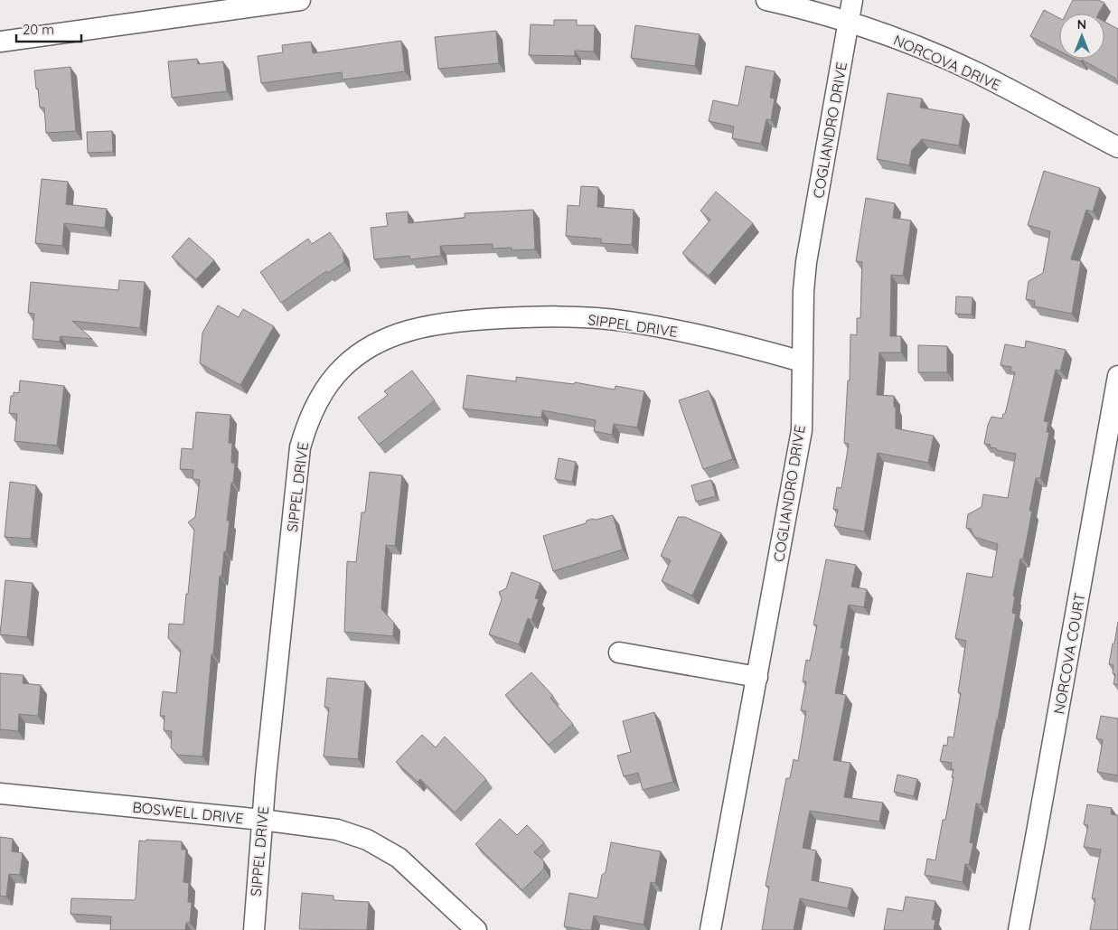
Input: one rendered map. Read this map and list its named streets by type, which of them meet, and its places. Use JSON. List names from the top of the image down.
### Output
{
  "streets": {
    "street": [
      "NORCOVA DRIVE",
      "COGLIANDRO DRIVE",
      "SIPPEL DRIVE",
      "NORCOVA COURT",
      "BOSWELL DRIVE"
    ]
  },
  "crossings": [
    ["NORCOVA DRIVE", "COGLIANDRO DRIVE"],
    ["COGLIANDRO DRIVE", "SIPPEL DRIVE"],
    ["SIPPEL DRIVE", "BOSWELL DRIVE"]
  ],
  "scale_bar": "20 m",
  "north": "top"
}
